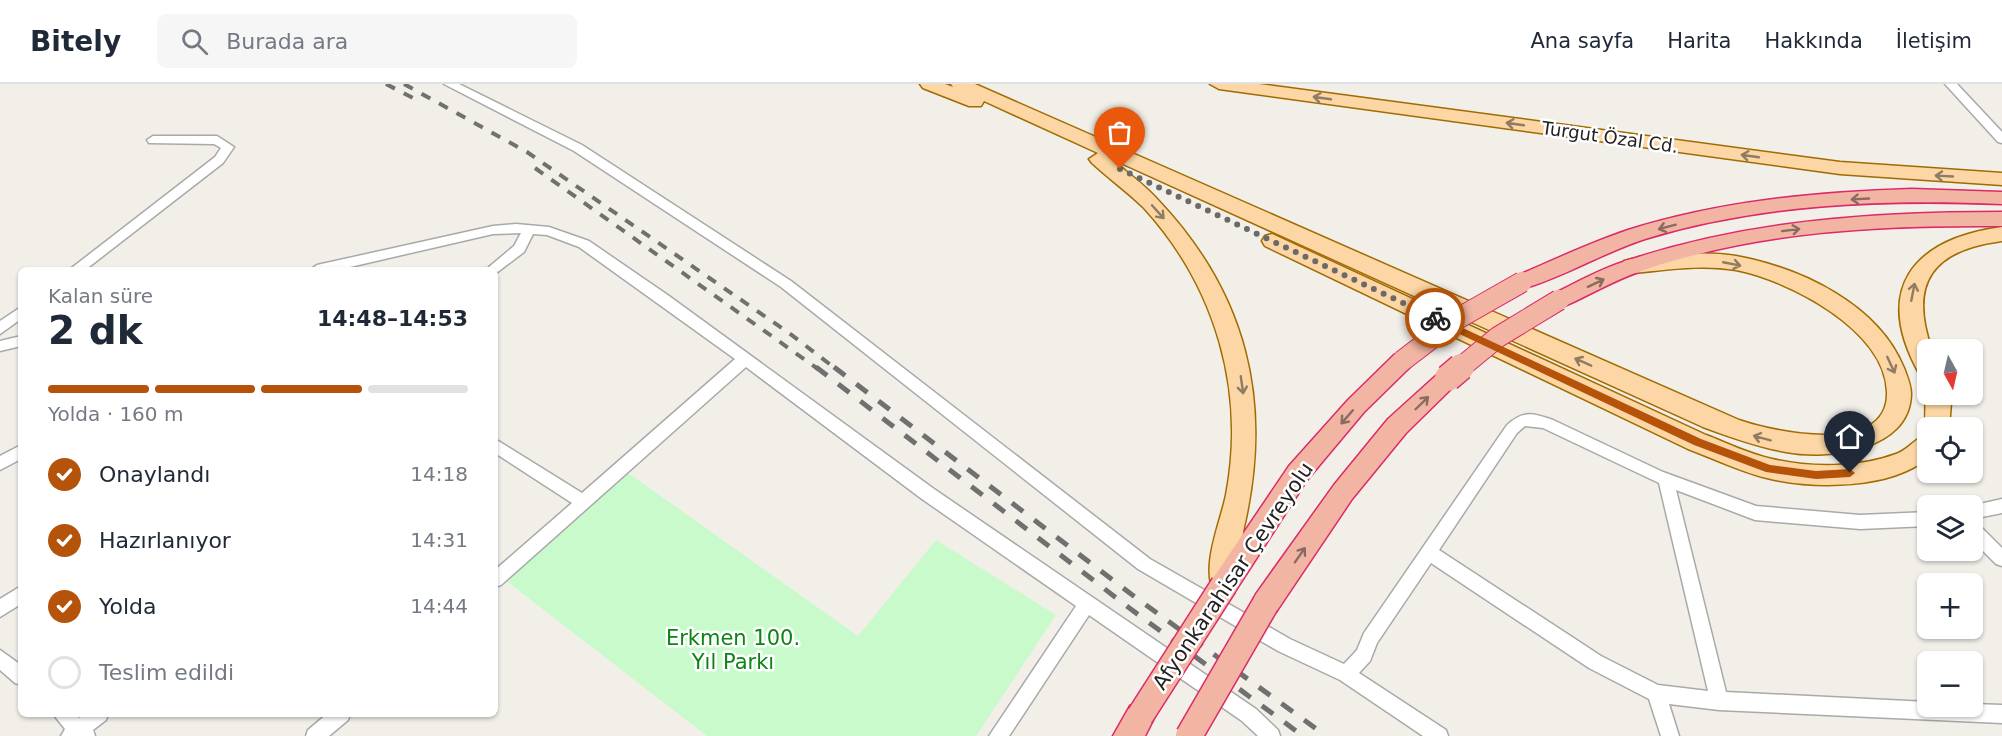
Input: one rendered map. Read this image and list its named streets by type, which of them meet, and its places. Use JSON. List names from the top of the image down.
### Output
{
  "streets": {
    "highway": ["Afyonkarahisar Çevreyolu"],
    "main road": ["Turgut Özal Cd."]
  },
  "parks": ["Erkmen 100. Yıl Parkı"],
  "north": "bottom",
  "page": {
    "header": "Bitely",
    "search": "Burada ara",
    "nav": [
      "Ana sayfa",
      "Harita",
      "Hakkında",
      "İletişim"
    ],
    "heading": ["2 dk", "Kalan süre", "14:48–14:53"],
    "map_buttons": ["+", "−"],
    "bar": "Yolda · 160 m",
    "list": [
      ["Onaylandı", "14:18"],
      ["Hazırlanıyor", "14:31"],
      ["Yolda", "14:44"],
      "Teslim edildi"
    ]
  }
}
